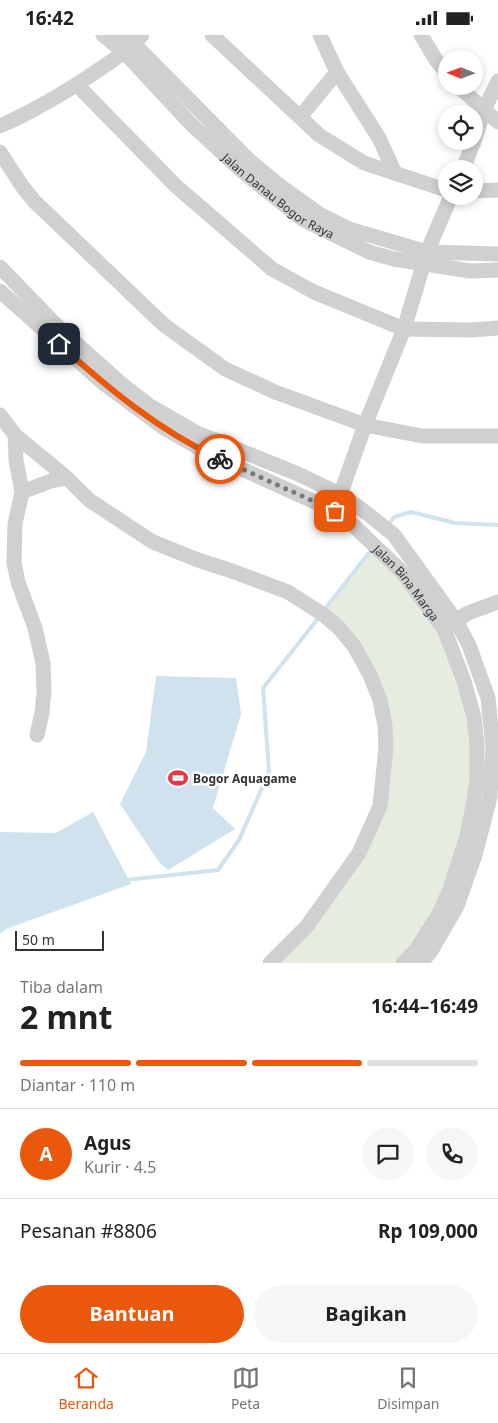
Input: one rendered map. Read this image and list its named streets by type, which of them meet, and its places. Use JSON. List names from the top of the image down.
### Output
{
  "streets": {
    "street": ["Jalan Danau Bogor Raya", "Jalan Bina Marga"]
  },
  "places": {
    "sports": ["Bogor Aquagame"]
  },
  "scale_bar": "50 m",
  "north": "left",
  "page": {
    "status": "16:42",
    "scale": "50 m",
    "heading": ["2 mnt", "Tiba dalam", "16:44–16:49"],
    "panel": [
      "Agus",
      "Kurir · 4.5",
      "Pesanan #8806",
      "Rp 109,000"
    ],
    "bar": "Diantar · 110 m",
    "round": "A",
    "buttons": ["Bantuan", "Bagikan"],
    "tabs": ["Beranda", "Peta", "Disimpan"]
  }
}
